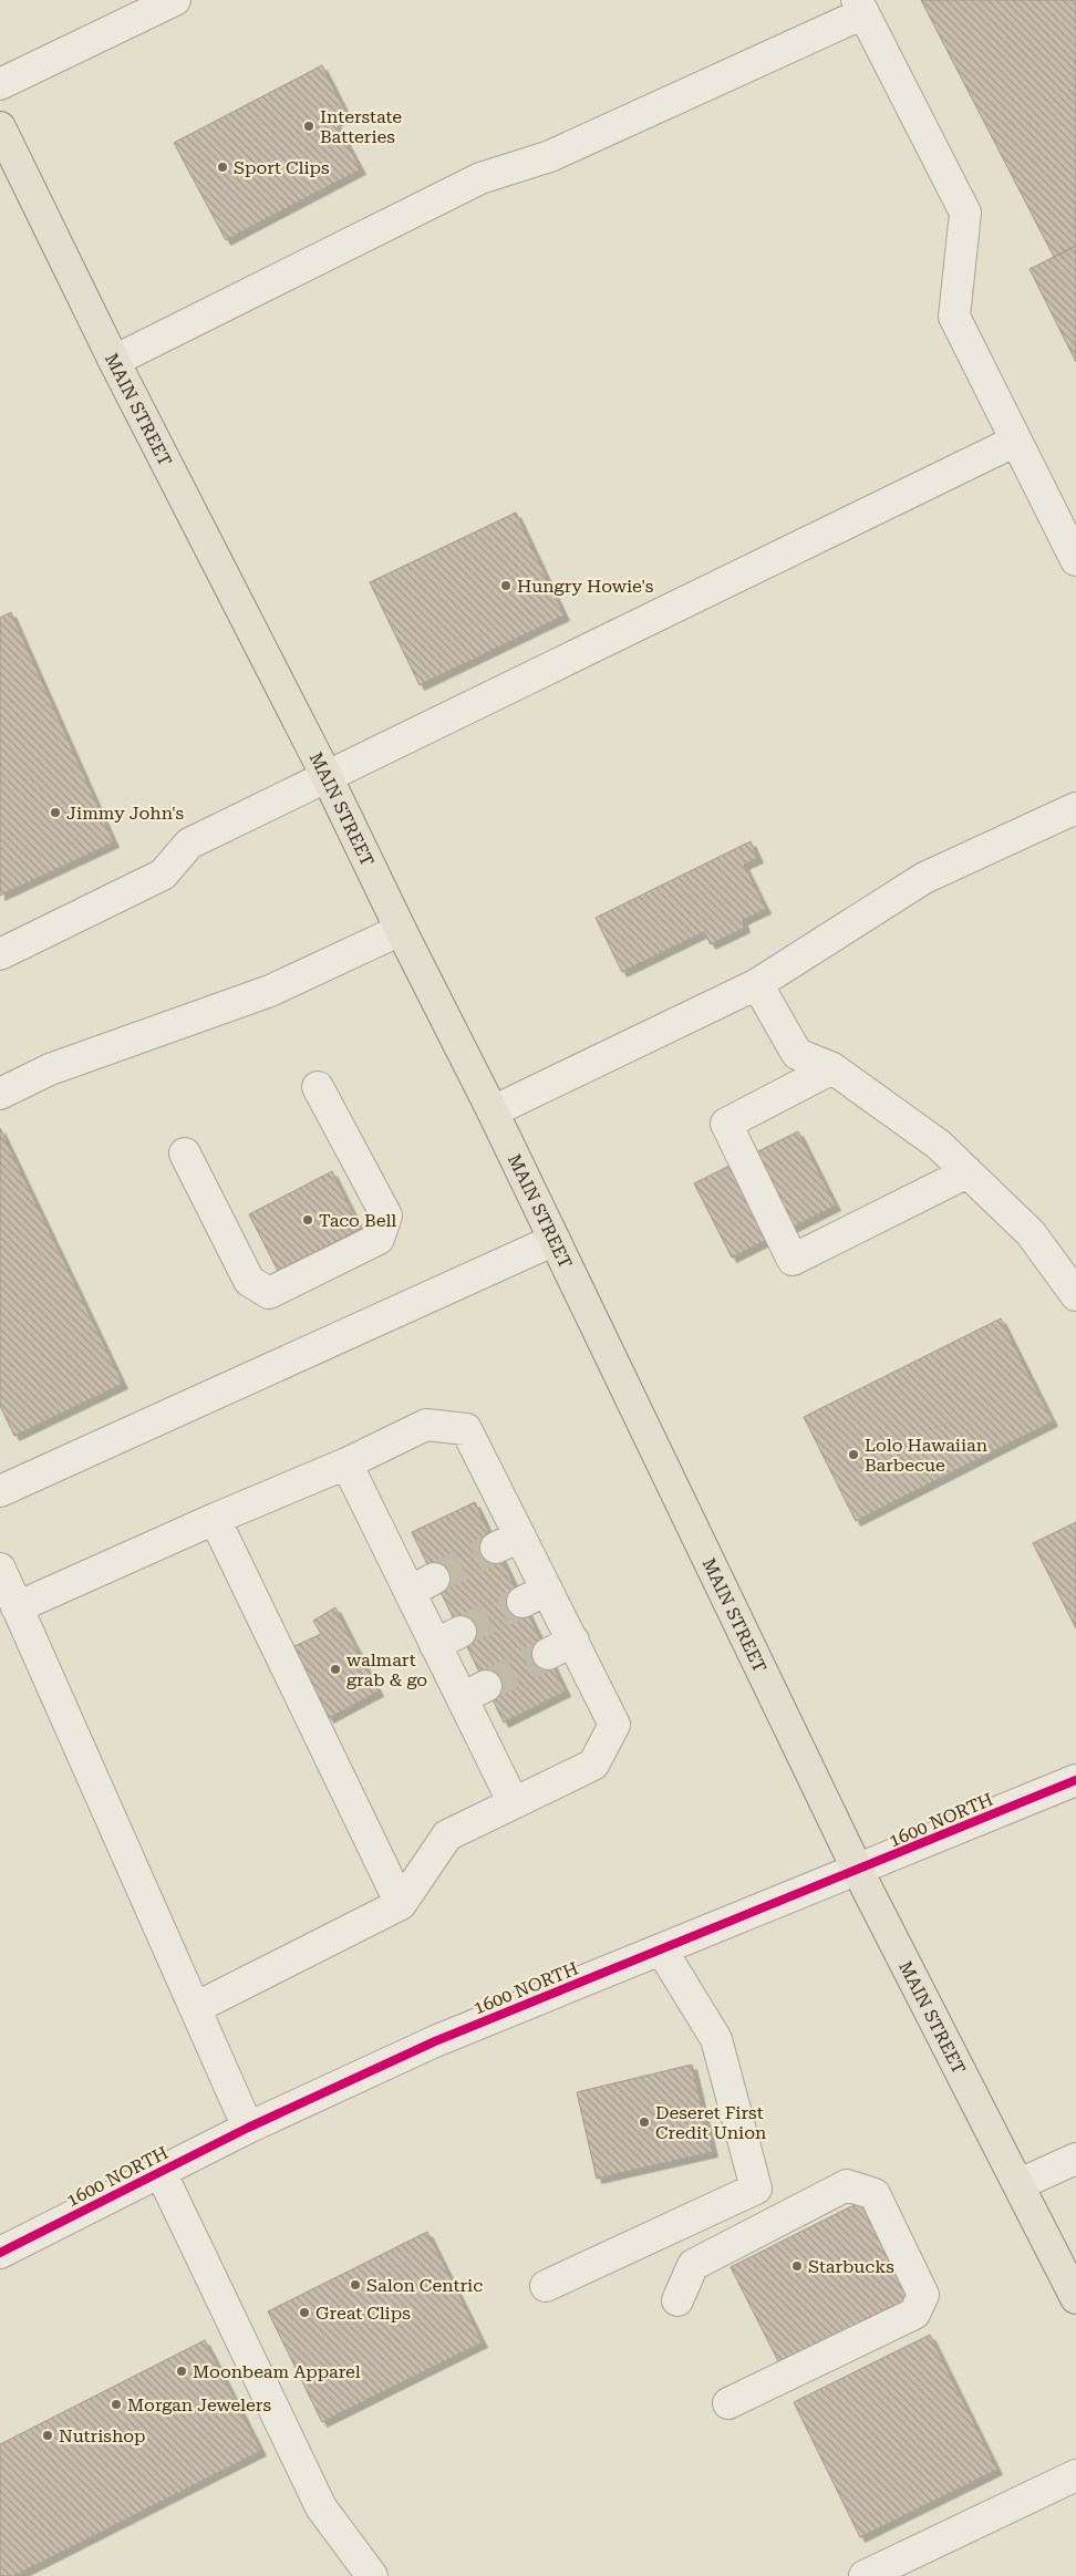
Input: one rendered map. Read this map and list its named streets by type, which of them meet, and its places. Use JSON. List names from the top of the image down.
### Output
{
  "streets": {
    "main road": ["MAIN STREET"],
    "street": ["1600 NORTH"]
  },
  "crossings": [
    ["MAIN STREET", "1600 NORTH"]
  ],
  "places": [
    "Interstate Batteries",
    "Sport Clips",
    "Hungry Howie's",
    "Jimmy John's",
    "Taco Bell",
    "Lolo Hawaiian Barbecue",
    "walmart grab & go",
    "Deseret First Credit Union",
    "Starbucks",
    "Salon Centric",
    "Great Clips",
    "Moonbeam Apparel",
    "Morgan Jewelers",
    "Nutrishop"
  ]
}
